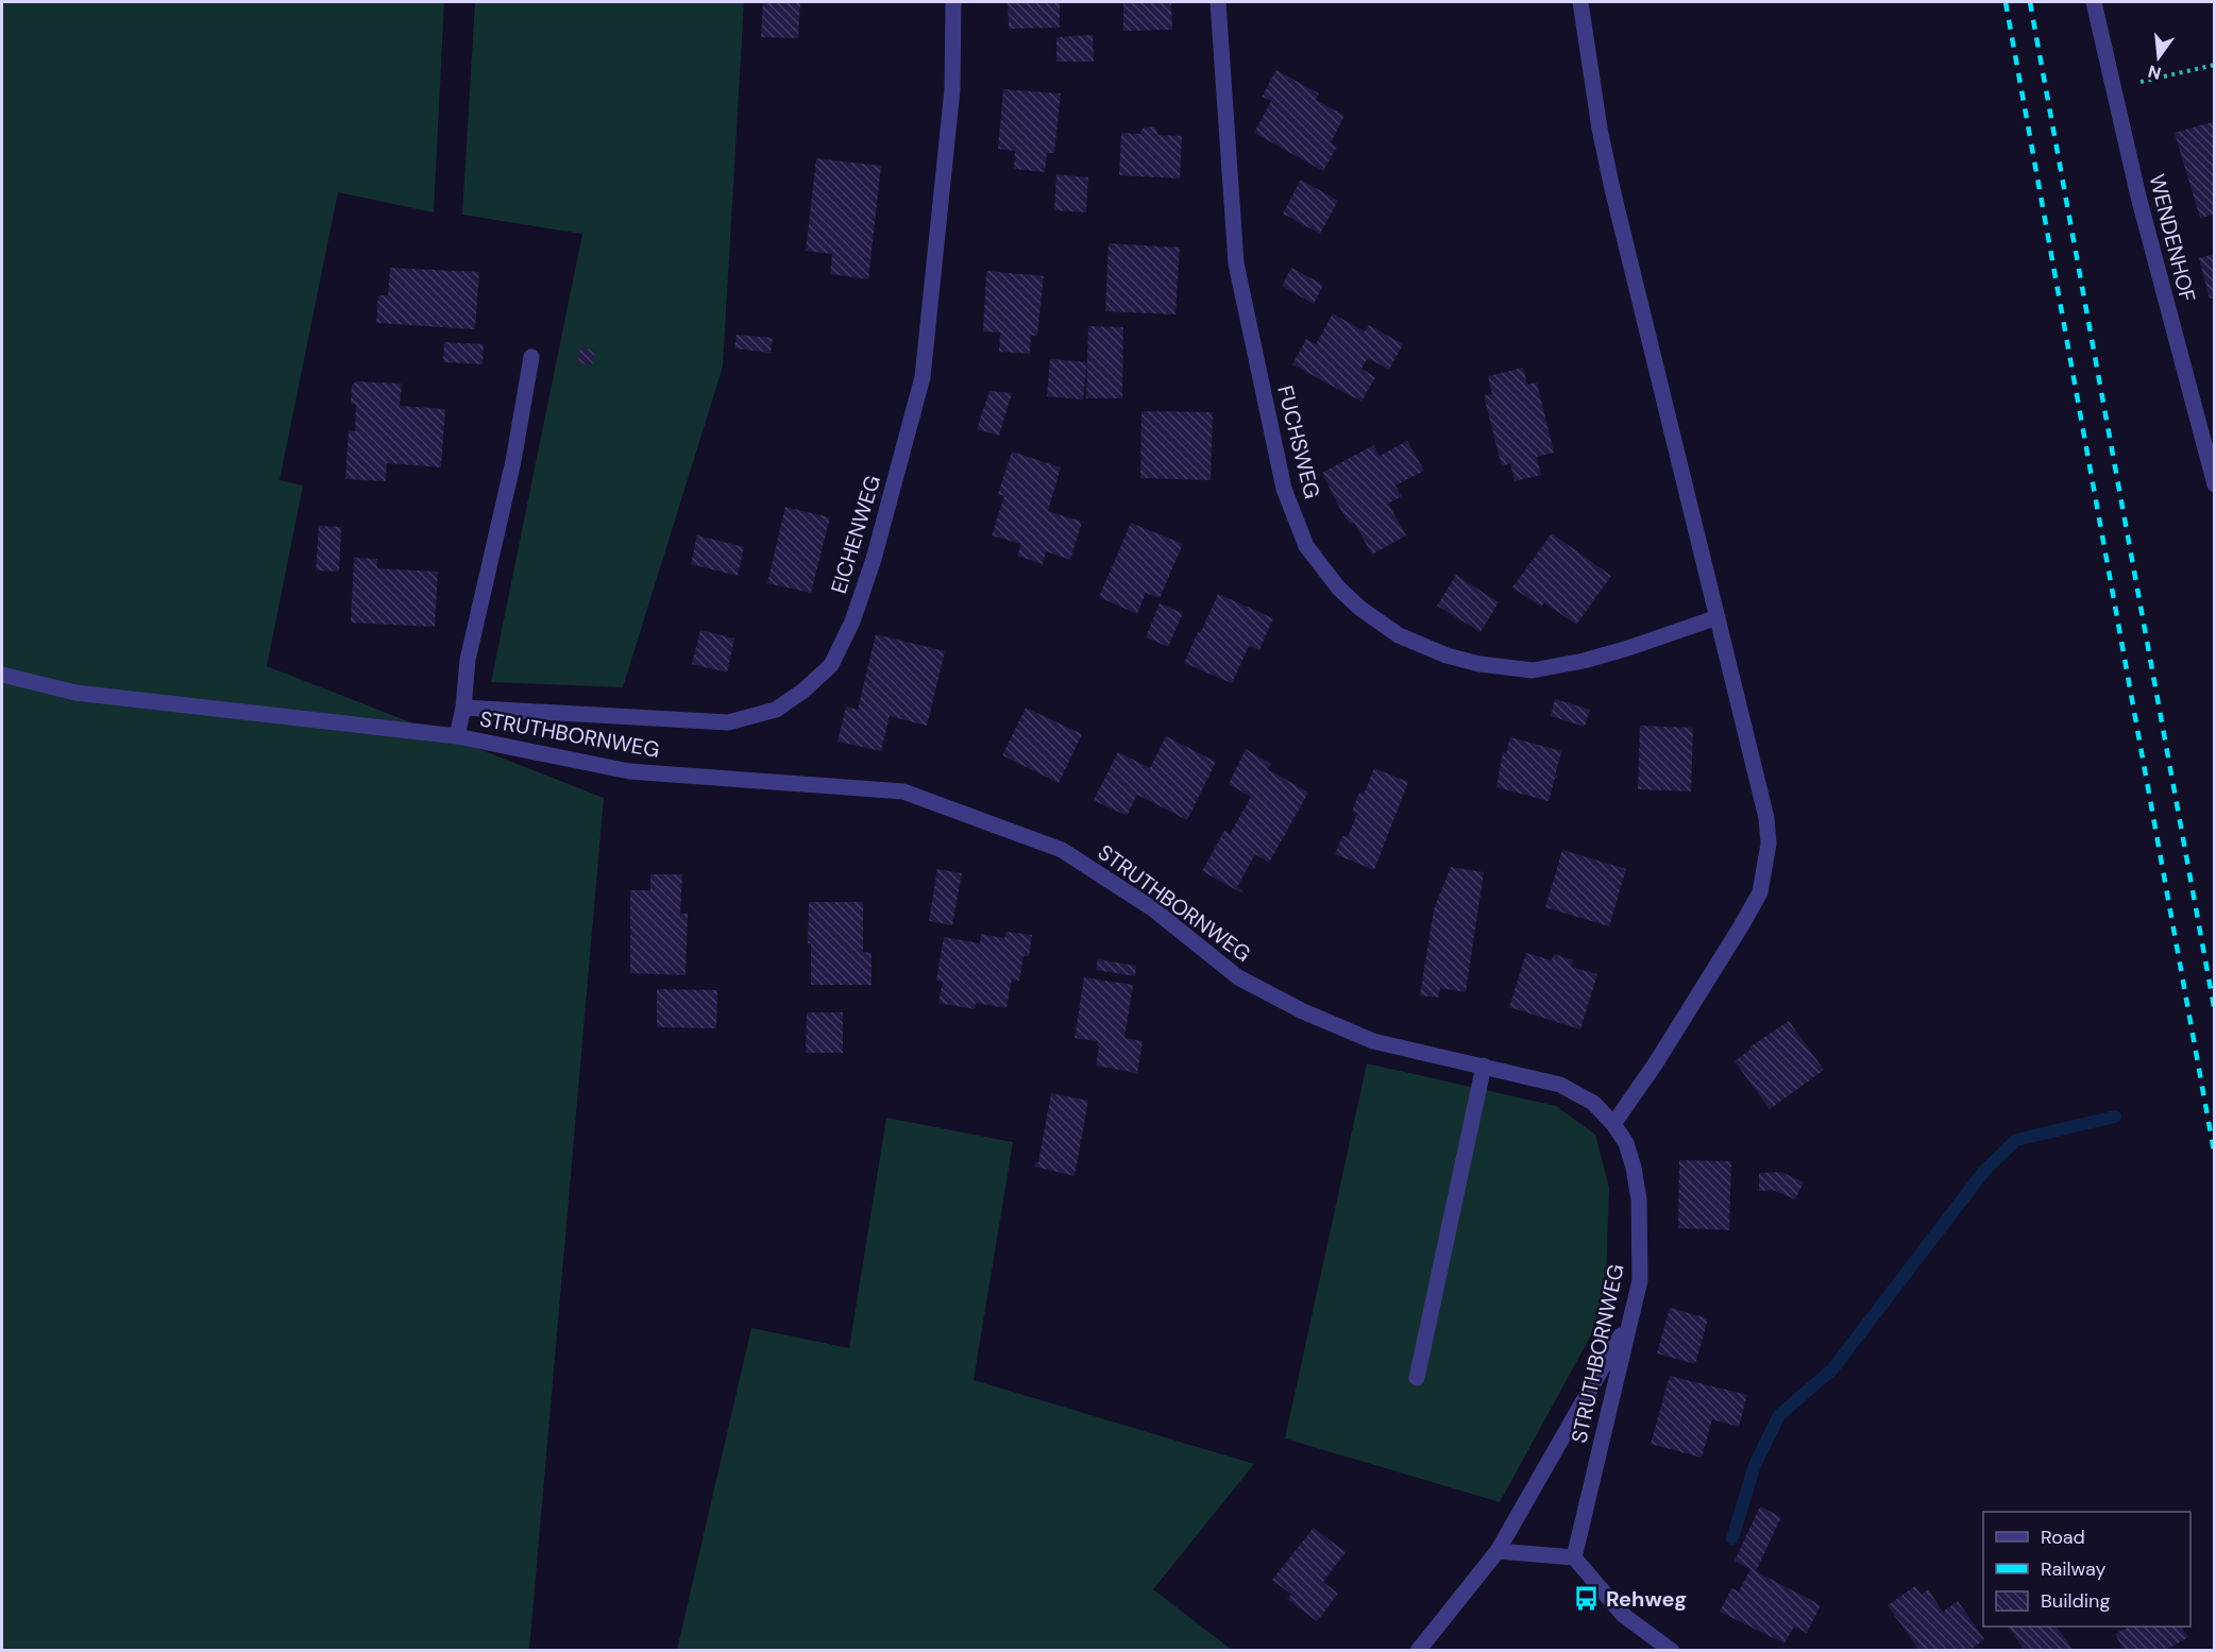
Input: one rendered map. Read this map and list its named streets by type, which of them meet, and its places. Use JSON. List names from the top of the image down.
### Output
{
  "streets": {
    "street": [
      "WENDENHOF",
      "FUCHSWEG",
      "EICHENWEG",
      "STRUTHBORNWEG"
    ]
  },
  "crossings": [
    ["EICHENWEG", "STRUTHBORNWEG"]
  ],
  "places": {
    "bus stop": ["Rehweg"]
  },
  "legend": ["Road", "Railway", "Building"],
  "north": "bottom"
}
